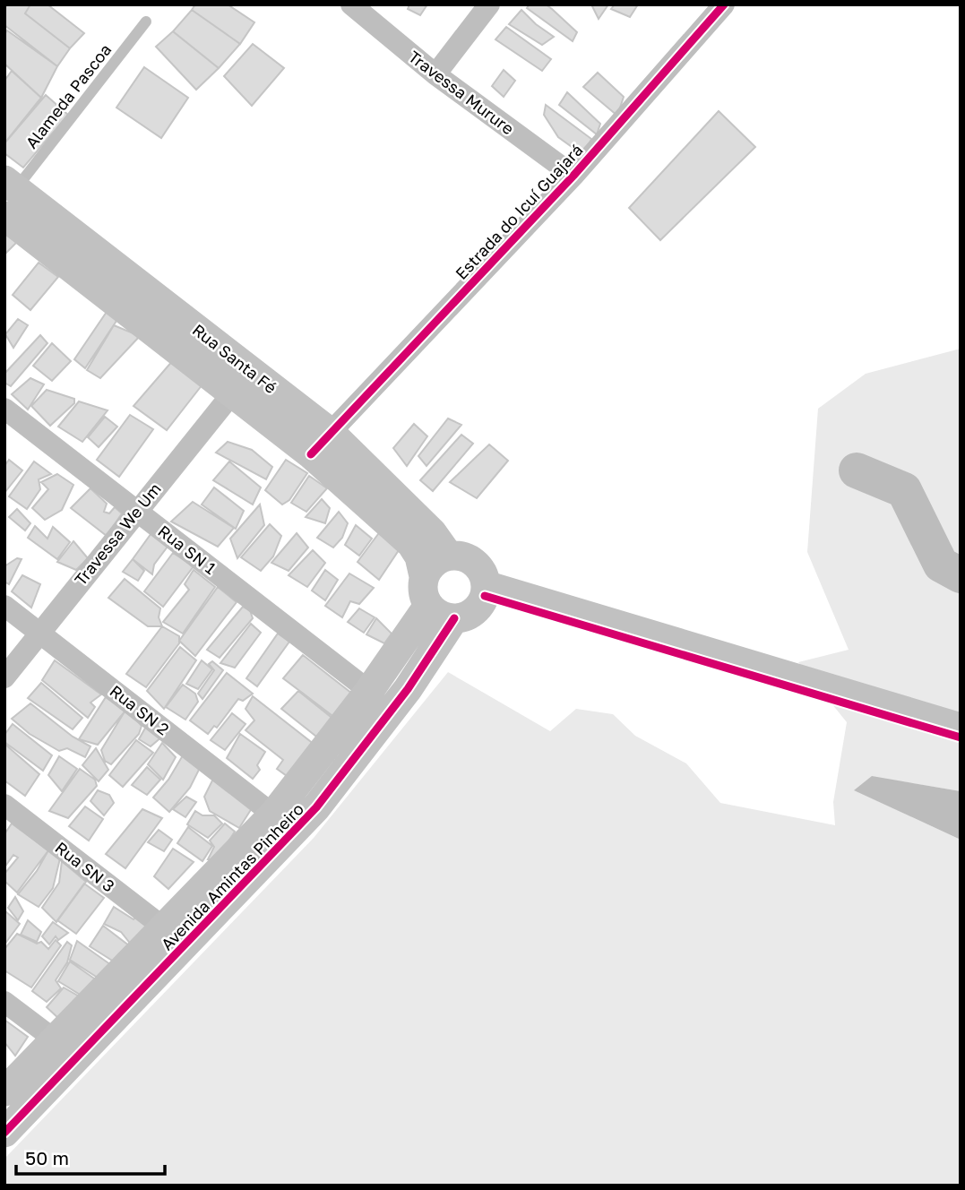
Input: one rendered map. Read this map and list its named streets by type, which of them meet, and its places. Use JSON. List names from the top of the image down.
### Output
{
  "streets": {
    "street": [
      "Travessa Murure",
      "Estrada do Icuí Guajará",
      "Rua Santa Fé",
      "Travessa We Um",
      "Rua SN 1",
      "Rua SN 2",
      "Rua SN 3",
      "Avenida Amintas Pinheiro"
    ],
    "lane": ["Alameda Pascoa"]
  },
  "crossings": [
    ["Travessa Murure", "Estrada do Icuí Guajará"],
    ["Alameda Pascoa", "Rua Santa Fé"],
    ["Estrada do Icuí Guajará", "Rua Santa Fé"],
    ["Rua Santa Fé", "Travessa We Um"],
    ["Rua Santa Fé", "Avenida Amintas Pinheiro"],
    ["Travessa We Um", "Rua SN 1"],
    ["Travessa We Um", "Rua SN 2"],
    ["Rua SN 1", "Avenida Amintas Pinheiro"],
    ["Rua SN 2", "Avenida Amintas Pinheiro"],
    ["Rua SN 3", "Avenida Amintas Pinheiro"]
  ],
  "scale_bar": "50 m"
}
